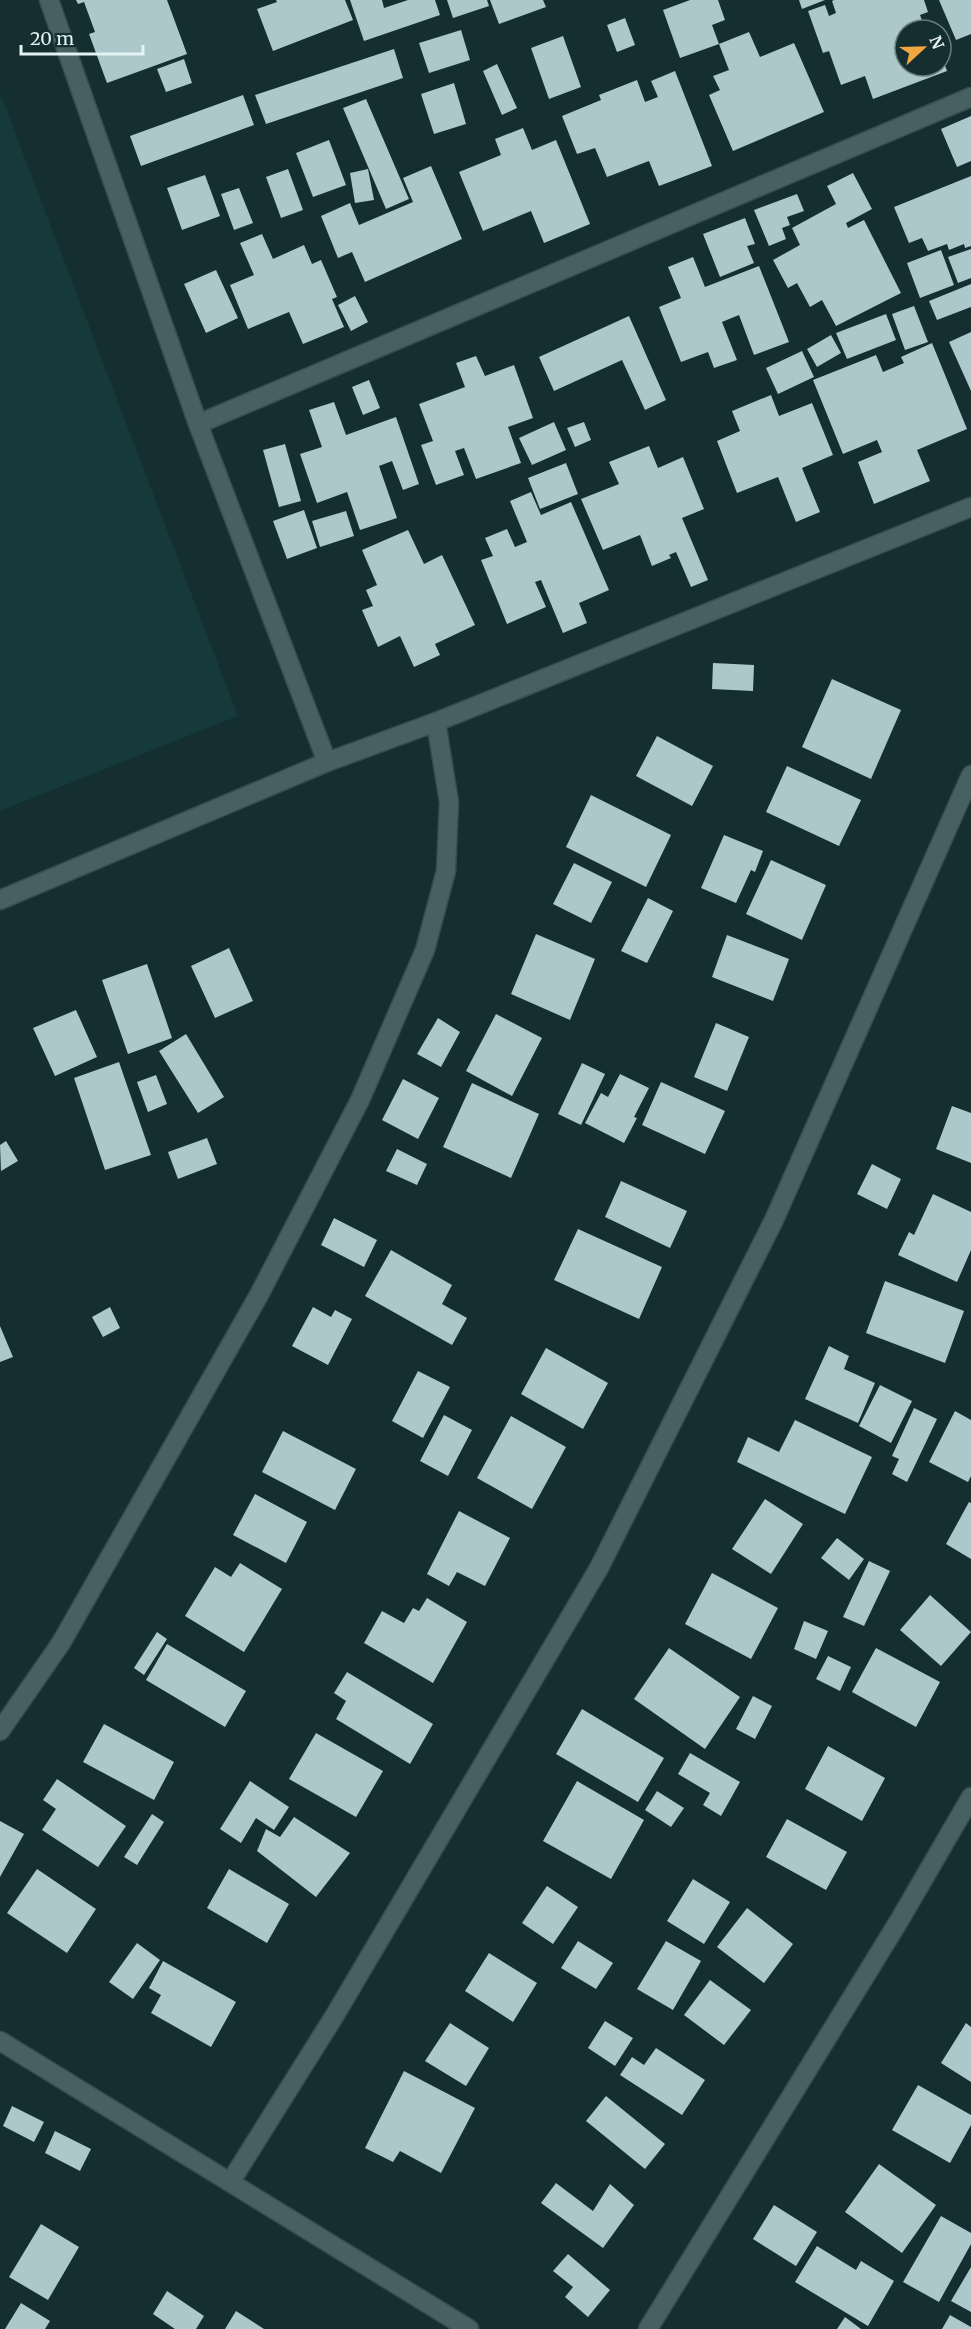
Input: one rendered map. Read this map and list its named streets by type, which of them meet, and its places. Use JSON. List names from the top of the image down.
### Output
{
  "scale_bar": "20 m",
  "north": "right"
}
